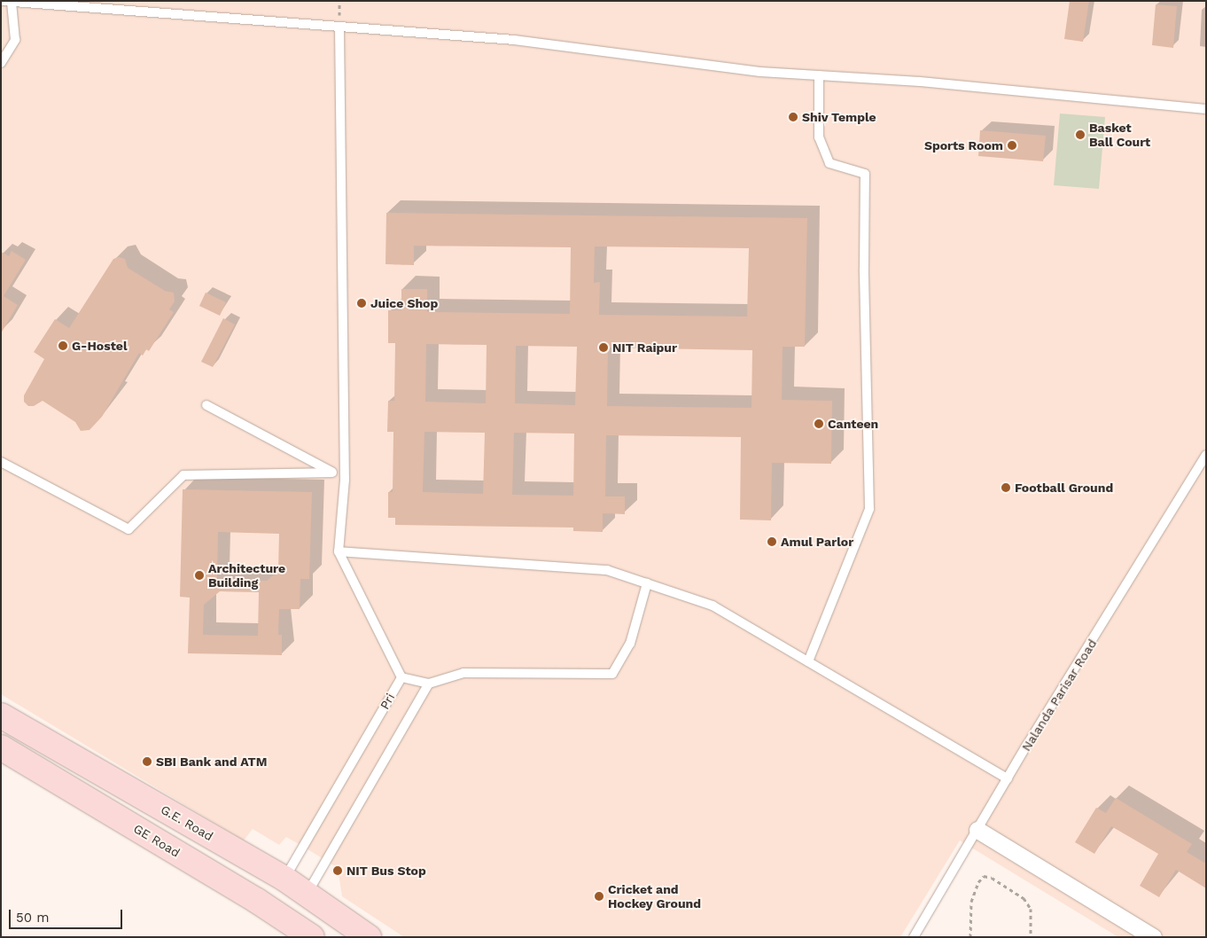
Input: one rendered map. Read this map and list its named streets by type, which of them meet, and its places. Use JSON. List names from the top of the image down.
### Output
{
  "streets": {
    "main road": ["G.E. Road", "GE Road"],
    "lane": ["Nalanda Parisar Road", "Pri"]
  },
  "crossings": [
    ["Pri", "G.E. Road"]
  ],
  "places": [
    "Shiv Temple",
    "Basket Ball Court",
    "Sports Room",
    "Juice Shop",
    "G-Hostel",
    "NIT Raipur",
    "Canteen",
    "Football Ground",
    "Amul Parlor",
    "Architecture Building",
    "SBI Bank and ATM",
    "NIT Bus Stop",
    "Cricket and Hockey Ground"
  ],
  "scale_bar": "50 m"
}
